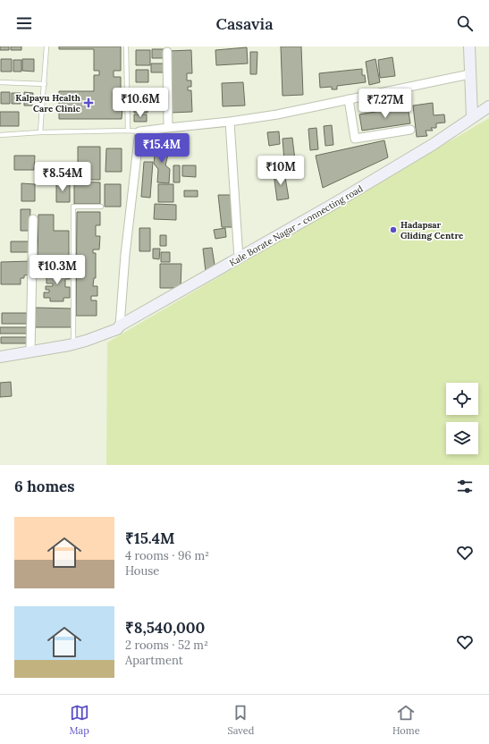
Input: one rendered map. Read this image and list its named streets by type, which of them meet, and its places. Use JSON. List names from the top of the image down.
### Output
{
  "streets": {
    "street": ["Kale Borate Nagar - connecting road"]
  },
  "places": {
    "health": ["Kalpayu Health Care Clinic"],
    "other": ["Hadapsar Gliding Centre"]
  },
  "page": {
    "header": "Casavia",
    "price": [
      "₹10.6M",
      "₹7.27M",
      "₹15.4M",
      "₹10M",
      "₹8.54M",
      "₹10.3M"
    ],
    "heading": "6 homes",
    "list": [
      {
        "name": "₹15.4M",
        "note": "4 rooms · 96 m² · House"
      },
      {
        "name": "₹8,540,000",
        "note": "2 rooms · 52 m² · Apartment"
      }
    ],
    "tabs": ["Map", "Saved", "Home"]
  }
}
